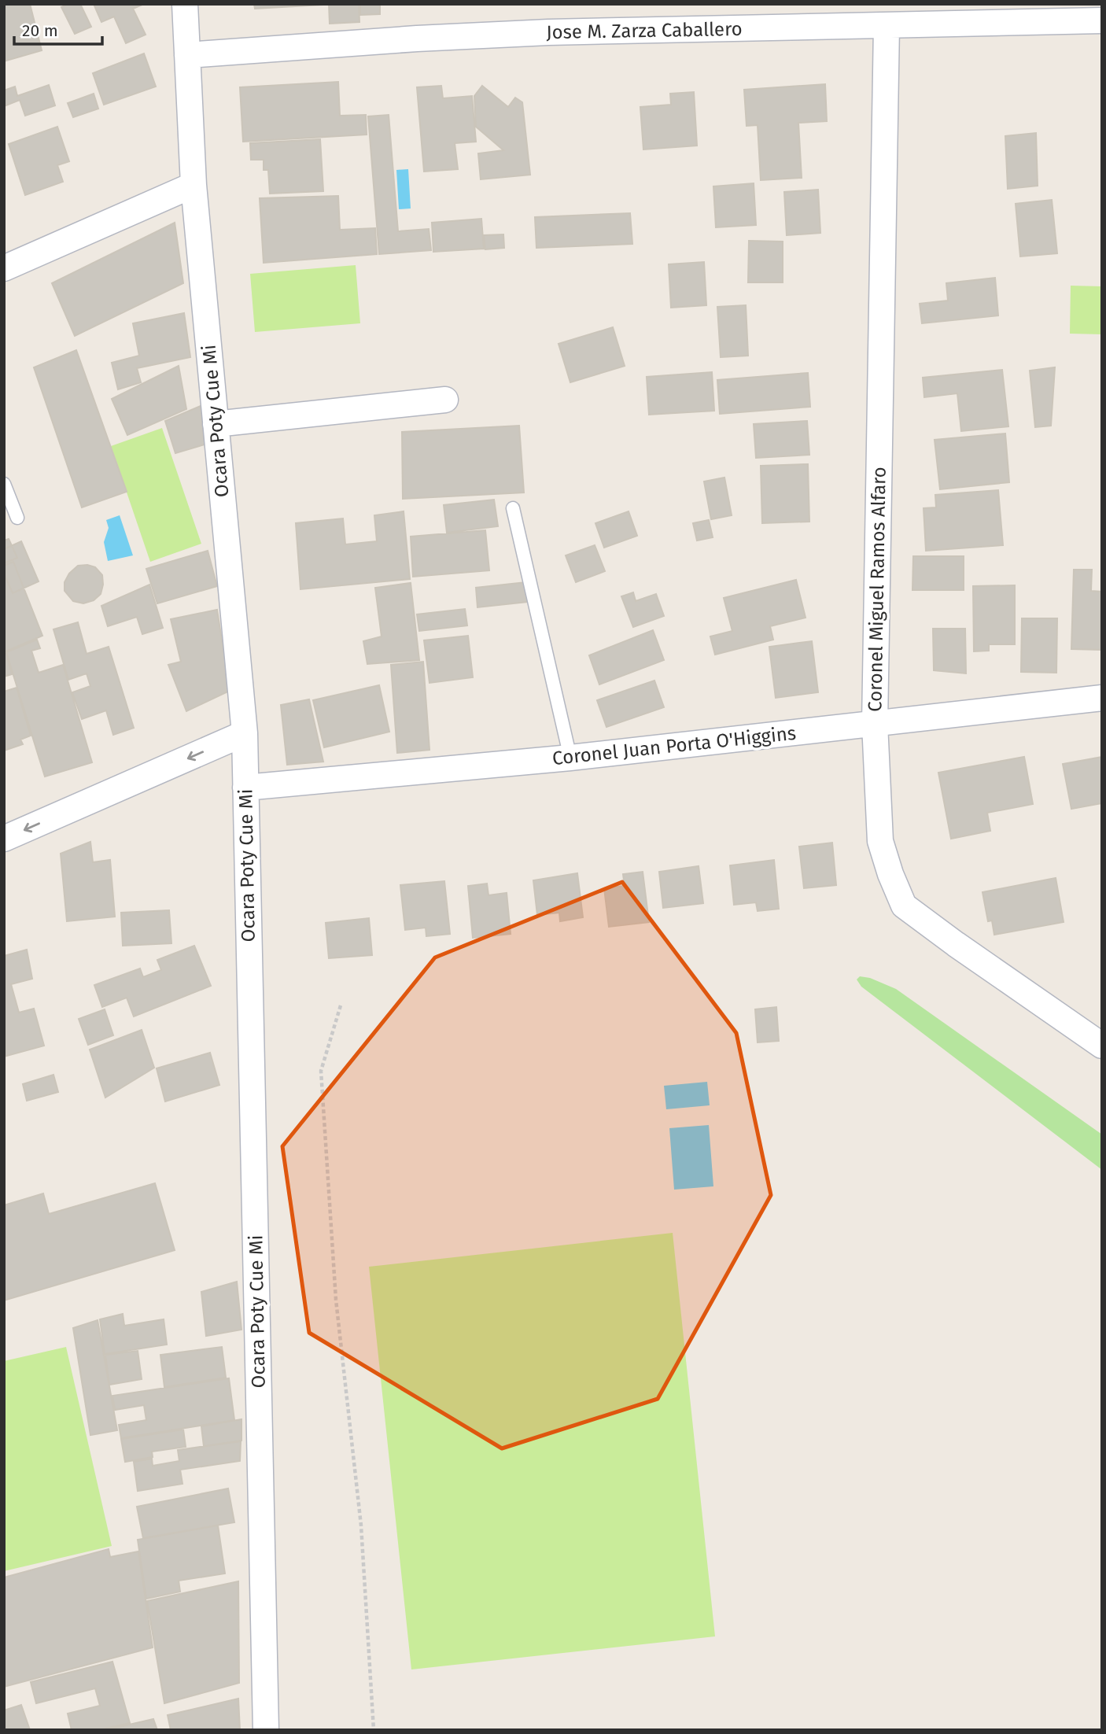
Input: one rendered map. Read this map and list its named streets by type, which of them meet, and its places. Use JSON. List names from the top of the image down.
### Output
{
  "streets": {
    "street": [
      "Jose M. Zarza Caballero",
      "Ocara Poty Cue Mi",
      "Coronel Miguel Ramos Alfaro",
      "Coronel Juan Porta O'Higgins"
    ]
  },
  "crossings": [
    ["Jose M. Zarza Caballero", "Ocara Poty Cue Mi"],
    ["Jose M. Zarza Caballero", "Coronel Miguel Ramos Alfaro"],
    ["Ocara Poty Cue Mi", "Coronel Juan Porta O'Higgins"],
    ["Coronel Miguel Ramos Alfaro", "Coronel Juan Porta O'Higgins"]
  ],
  "scale_bar": "20 m"
}
